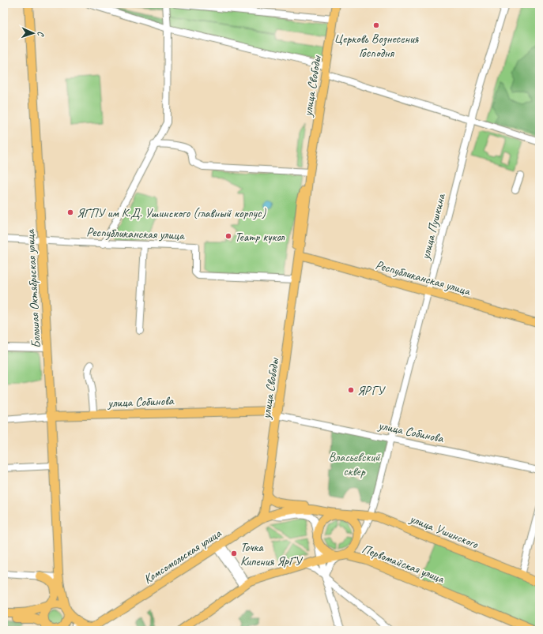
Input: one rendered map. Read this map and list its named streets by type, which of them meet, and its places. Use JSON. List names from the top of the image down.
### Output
{
  "streets": {
    "main road": [
      "улица Свободы",
      "Республиканская улица",
      "Большая Октябрьская улица",
      "улица Собинова",
      "улица Ушинского",
      "Комсомольская улица",
      "Первомайская улица"
    ],
    "street": ["улица Пушкина"]
  },
  "crossings": [
    ["улица Свободы", "Республиканская улица"],
    ["улица Свободы", "улица Собинова"],
    ["улица Свободы", "Комсомольская улица"],
    ["улица Пушкина", "Республиканская улица"],
    ["улица Пушкина", "улица Собинова"],
    ["улица Пушкина", "улица Ушинского"],
    ["улица Пушкина", "Комсомольская улица"],
    ["улица Пушкина", "Первомайская улица"],
    ["Республиканская улица", "Большая Октябрьская улица"],
    ["Большая Октябрьская улица", "улица Собинова"],
    ["Большая Октябрьская улица", "Комсомольская улица"],
    ["улица Ушинского", "Комсомольская улица"],
    ["улица Ушинского", "Первомайская улица"],
    ["Комсомольская улица", "Первомайская улица"]
  ],
  "parks": ["Власьевский сквер"],
  "places": [
    "Церковь Вознесения Господня",
    "ЯГПУ им К.Д. Ушинского (главный корпус)",
    "Театр кукол",
    "ЯРГУ",
    "Точка Кипения ЯрГУ"
  ],
  "north": "right"
}
